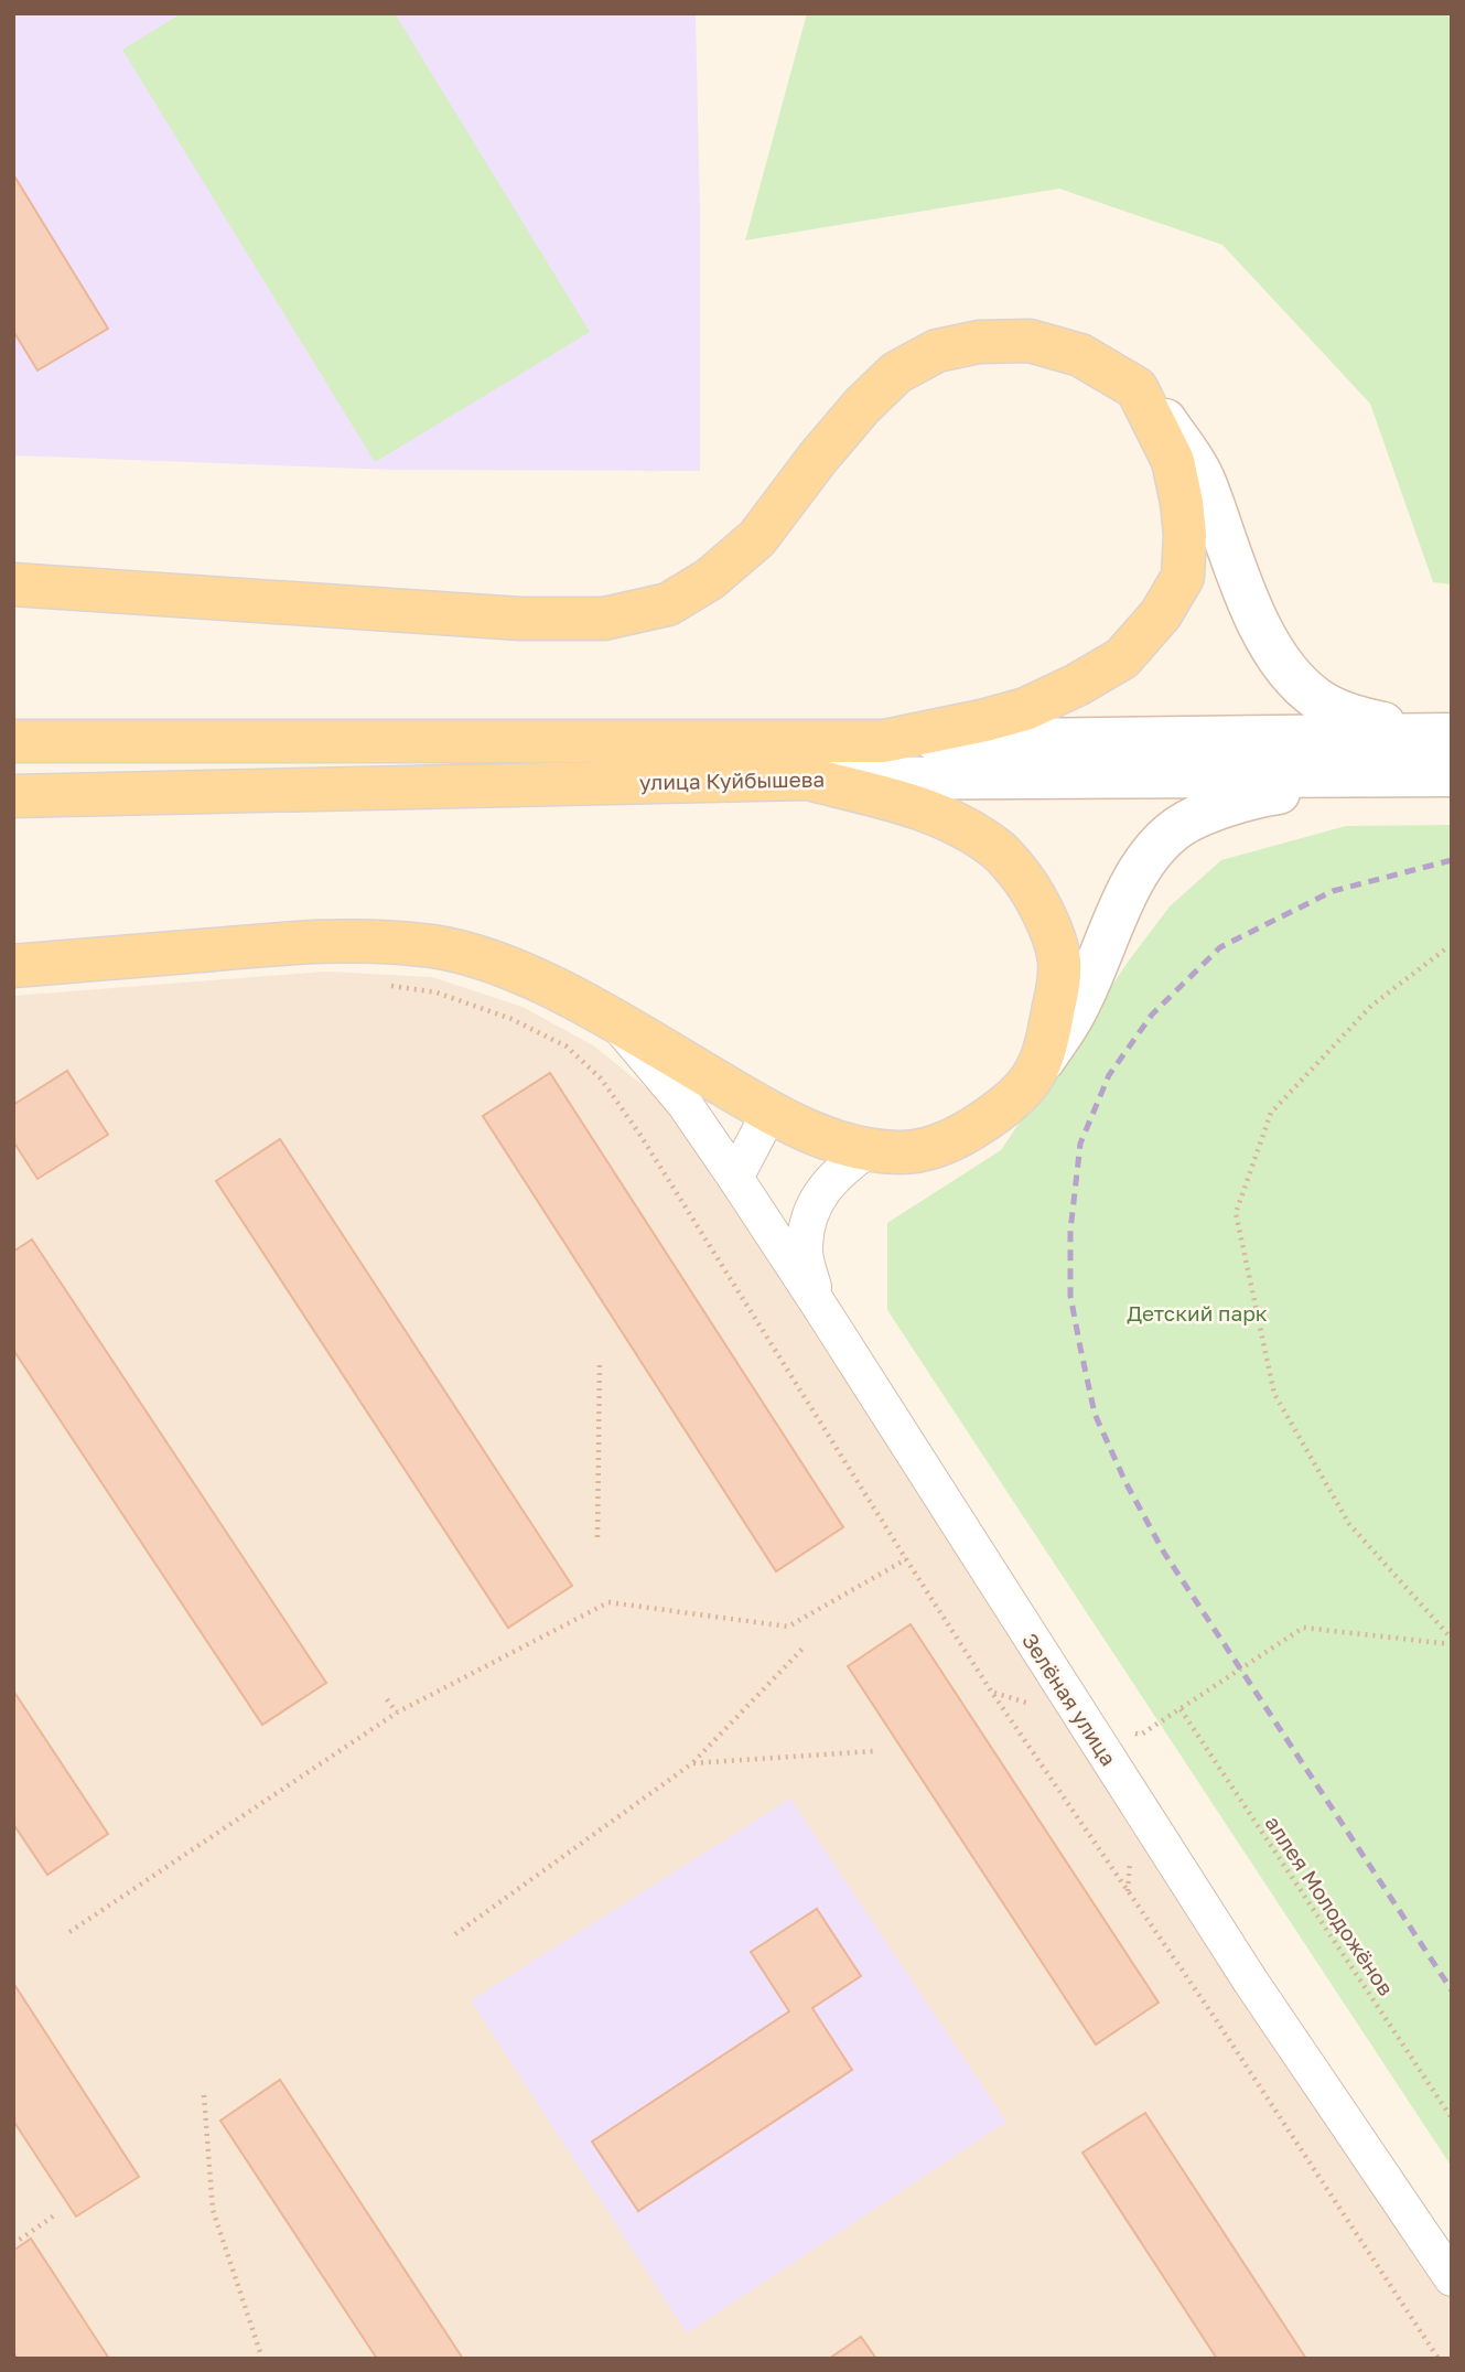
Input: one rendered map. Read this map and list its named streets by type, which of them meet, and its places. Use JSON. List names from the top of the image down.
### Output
{
  "streets": {
    "main road": ["улица Куйбышева"],
    "street": ["Зелёная улица"],
    "path": ["аллея Молодожёнов"]
  },
  "parks": ["Детский парк"]
}
